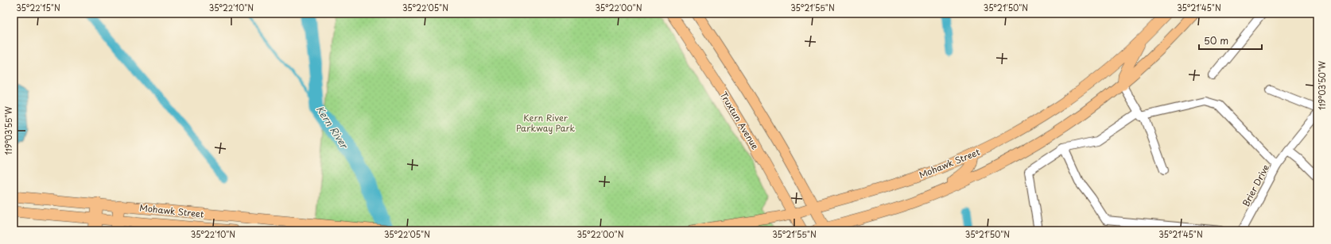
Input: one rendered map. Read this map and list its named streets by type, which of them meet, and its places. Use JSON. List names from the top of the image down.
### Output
{
  "streets": {
    "main road": ["Truxtun Avenue", "Mohawk Street"],
    "street": ["Brier Drive"]
  },
  "crossings": [
    ["Truxtun Avenue", "Mohawk Street"]
  ],
  "water": ["Kern River"],
  "parks": ["Kern River Parkway Park"],
  "scale_bar": "50 m",
  "coordinates": [
    "35°22'15\"N",
    "35°22'10\"N",
    "35°22'05\"N",
    "35°22'00\"N",
    "35°21'55\"N",
    "35°21'50\"N",
    "35°21'45\"N",
    "119°03'50\"W",
    "119°03'55\"W"
  ]
}
